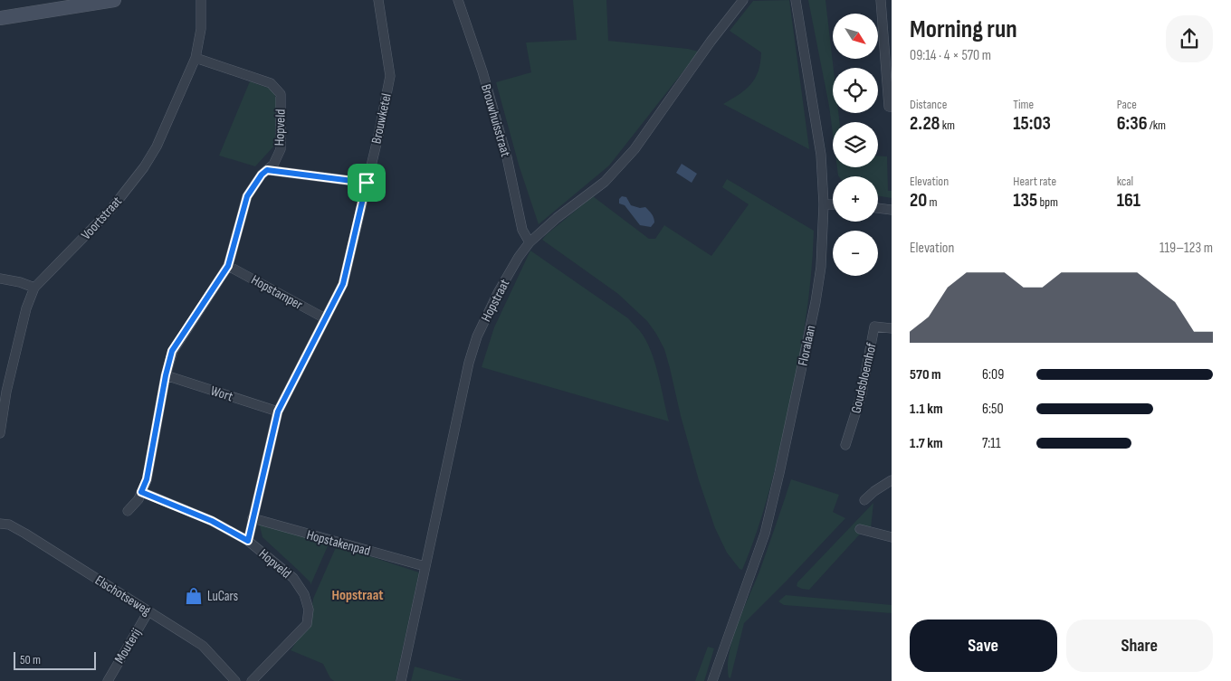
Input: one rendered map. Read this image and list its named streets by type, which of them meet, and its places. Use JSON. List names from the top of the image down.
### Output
{
  "streets": {
    "street": [
      "Brouwketel",
      "Brouwhuisstraat",
      "Hopveld",
      "Voortstraat",
      "Hopstamper",
      "Hopstraat",
      "Floralaan",
      "Goudsbloemhof",
      "Wort",
      "Hopstakenpad",
      "Elschotseweg",
      "Mouterij"
    ]
  },
  "crossings": [
    ["Brouwketel", "Hopveld"],
    ["Brouwketel", "Hopstamper"],
    ["Brouwketel", "Wort"],
    ["Brouwketel", "Hopstakenpad"],
    ["Brouwhuisstraat", "Hopstraat"],
    ["Hopveld", "Voortstraat"],
    ["Hopveld", "Hopstamper"],
    ["Hopveld", "Wort"],
    ["Hopstraat", "Hopstakenpad"],
    ["Elschotseweg", "Mouterij"]
  ],
  "districts": ["Hopstraat"],
  "places": {
    "shop": ["LuCars"]
  },
  "scale_bar": "50 m",
  "north": "bottom right",
  "page": {
    "heading": ["Morning run", "09:14 · 4 × 570 m"],
    "map_buttons": ["+", "−"],
    "stats": [
      ["Distance", "2.28 km"],
      ["Time", "15:03"],
      ["Pace", "6:36 /km"],
      ["Elevation", "20 m"],
      ["Heart rate", "135 bpm"],
      ["kcal", "161"]
    ],
    "chart": ["Elevation", "119–123 m"],
    "list": [
      {
        "name": "570 m",
        "note": "6:09"
      },
      {
        "name": "1.1 km",
        "note": "6:50"
      },
      {
        "name": "1.7 km",
        "note": "7:11"
      }
    ],
    "buttons": ["Save", "Share"],
    "scale": "50 m"
  }
}
